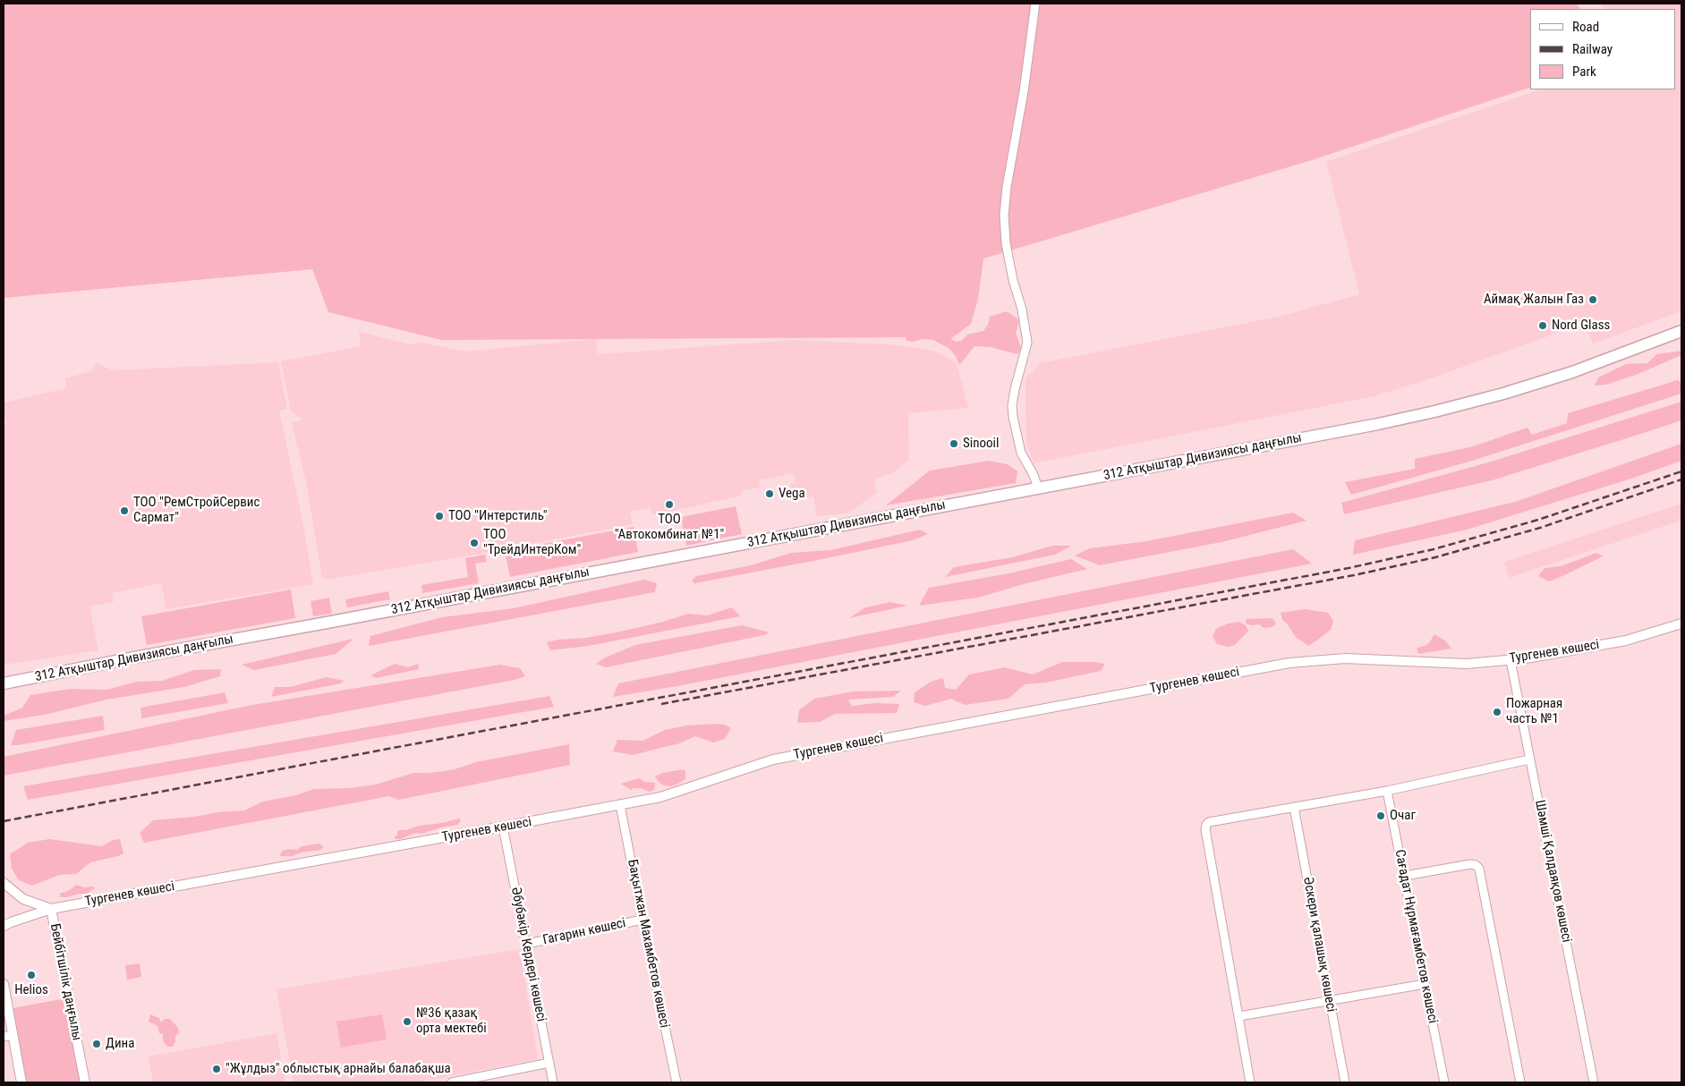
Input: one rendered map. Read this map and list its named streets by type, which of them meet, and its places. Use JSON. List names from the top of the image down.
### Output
{
  "streets": {
    "highway": ["312 Атқыштар Дивизиясы даңғылы"],
    "main road": ["Тургенев көшесі", "Бейбітшілік даңғылы"],
    "street": [
      "Шәмші Қалдаяқов көшесі",
      "Гагарин көшесі",
      "Сағадат Нұрмағамбетов көшесі",
      "Бақытжан Махамбетов көшесі",
      "Әскери қалашық көшесі",
      "Әбубәкір Кердері көшесі"
    ]
  },
  "crossings": [
    ["Тургенев көшесі", "Шәмші Қалдаяқов көшесі"],
    ["Тургенев көшесі", "Бақытжан Махамбетов көшесі"],
    ["Тургенев көшесі", "Әбубәкір Кердері көшесі"],
    ["Тургенев көшесі", "Бейбітшілік даңғылы"],
    ["Гагарин көшесі", "Бақытжан Махамбетов көшесі"],
    ["Гагарин көшесі", "Әбубәкір Кердері көшесі"]
  ],
  "places": [
    "Аймақ Жалын Газ",
    "Nord Glass",
    "Sinooil",
    "Vega",
    "ТОО \"Автокомбинат №1\"",
    "ТОО \"РемСтройСервис Сармат\"",
    "ТОО \"Интерстиль\"",
    "ТОО \"ТрейдИнтерКом\"",
    "Пожарная часть №1",
    "Очаг",
    "Helios",
    "№36 қазақ орта мектебі",
    "Дина",
    "\"Жұлдыз\" облыстық арнайы балабақша"
  ],
  "legend": ["Road", "Railway", "Park"]
}
